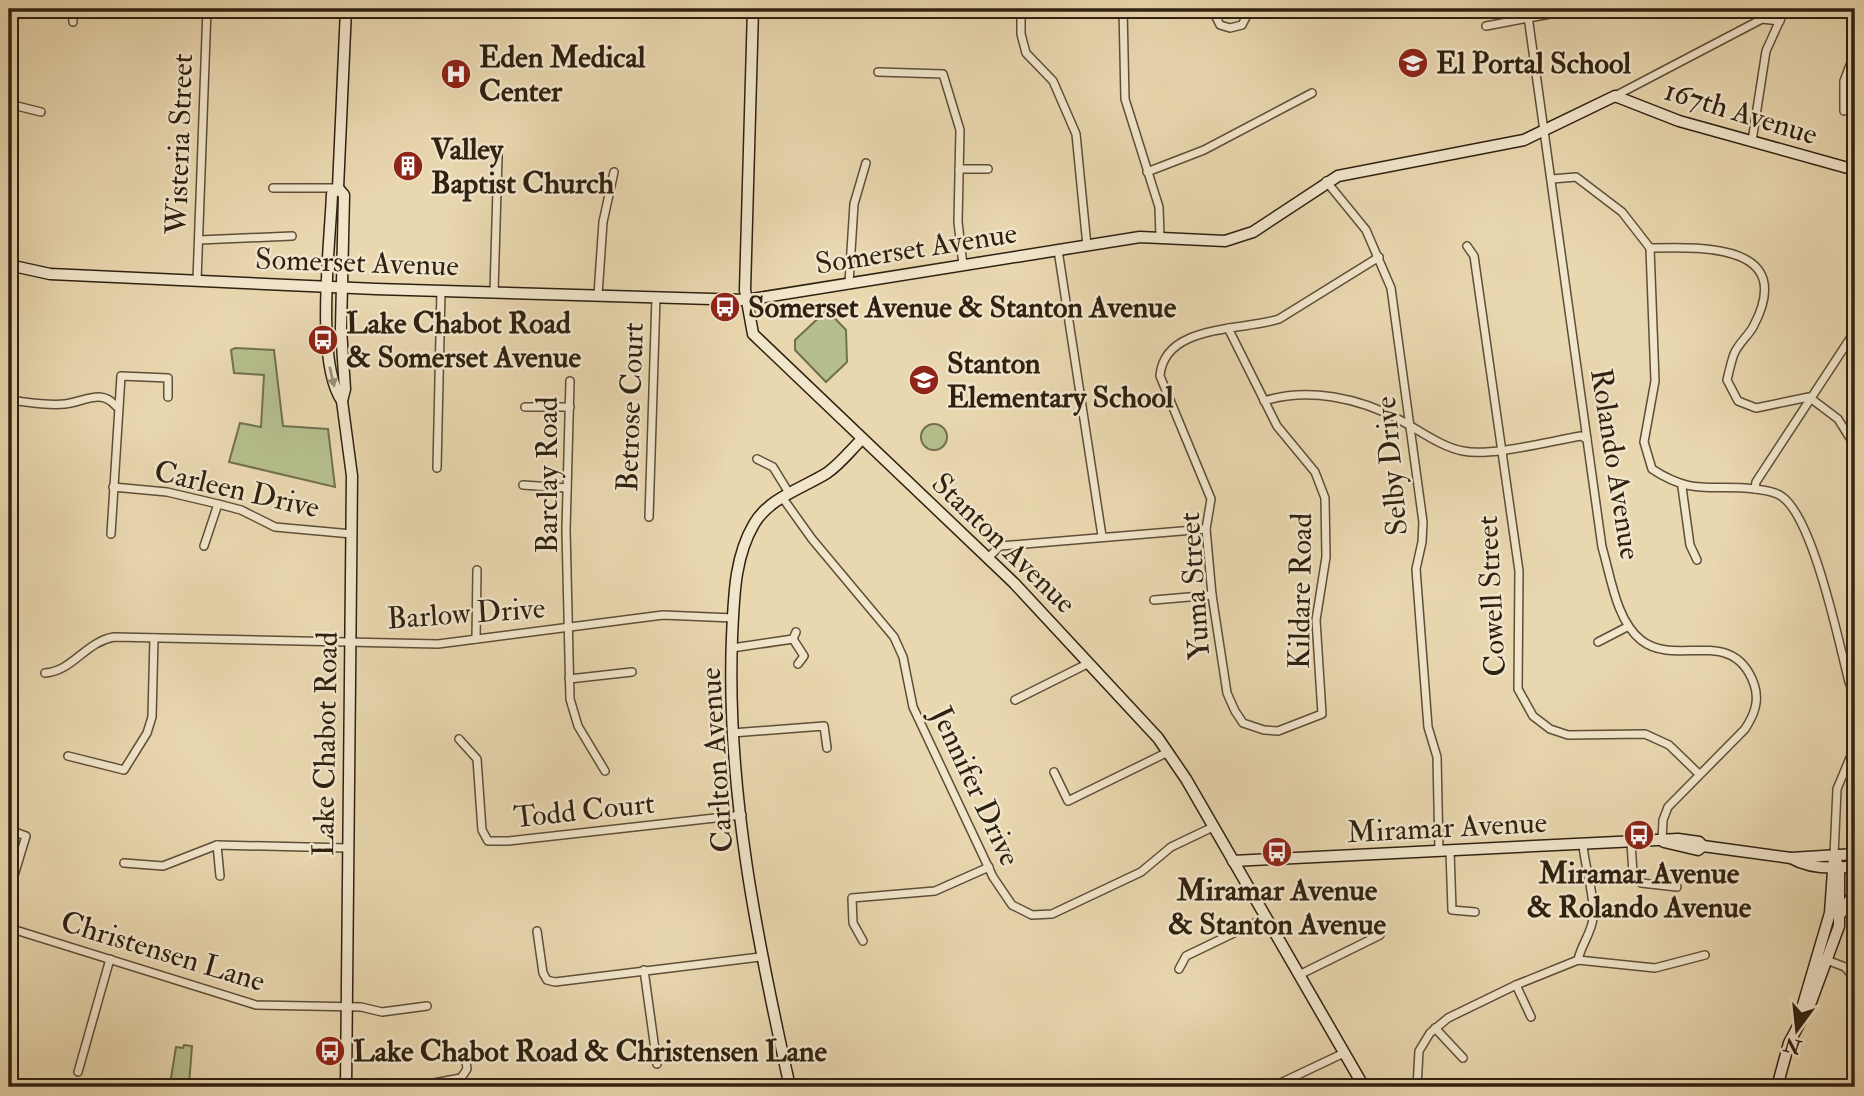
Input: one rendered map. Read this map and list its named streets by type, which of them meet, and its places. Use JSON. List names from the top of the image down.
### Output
{
  "streets": {
    "street": [
      "167th Avenue",
      "Wisteria Street",
      "Somerset Avenue",
      "Betrose Court",
      "Rolando Avenue",
      "Selby Drive",
      "Barclay Road",
      "Carleen Drive",
      "Stanton Avenue",
      "Yuma Street",
      "Kildare Road",
      "Cowell Street",
      "Barlow Drive",
      "Lake Chabot Road",
      "Carlton Avenue",
      "Jennifer Drive",
      "Todd Court",
      "Miramar Avenue",
      "Christensen Lane"
    ]
  },
  "crossings": [
    ["167th Avenue", "Somerset Avenue"],
    ["Wisteria Street", "Somerset Avenue"],
    ["Somerset Avenue", "Betrose Court"],
    ["Somerset Avenue", "Rolando Avenue"],
    ["Somerset Avenue", "Selby Drive"],
    ["Somerset Avenue", "Stanton Avenue"],
    ["Somerset Avenue", "Lake Chabot Road"],
    ["Selby Drive", "Miramar Avenue"],
    ["Barclay Road", "Barlow Drive"],
    ["Carleen Drive", "Lake Chabot Road"],
    ["Stanton Avenue", "Carlton Avenue"],
    ["Stanton Avenue", "Jennifer Drive"],
    ["Stanton Avenue", "Miramar Avenue"],
    ["Yuma Street", "Kildare Road"],
    ["Barlow Drive", "Lake Chabot Road"],
    ["Barlow Drive", "Carlton Avenue"],
    ["Lake Chabot Road", "Christensen Lane"],
    ["Carlton Avenue", "Jennifer Drive"],
    ["Carlton Avenue", "Todd Court"]
  ],
  "places": {
    "school or university": ["El Portal School", "Stanton Elementary School"],
    "hospital": ["Eden Medical Center"],
    "building": ["Valley Baptist Church"],
    "bus stop": [
      "Somerset Avenue & Stanton Avenue",
      "Lake Chabot Road & Somerset Avenue",
      "Miramar Avenue & Rolando Avenue",
      "Miramar Avenue & Stanton Avenue",
      "Lake Chabot Road & Christensen Lane"
    ]
  },
  "north": "bottom"
}
